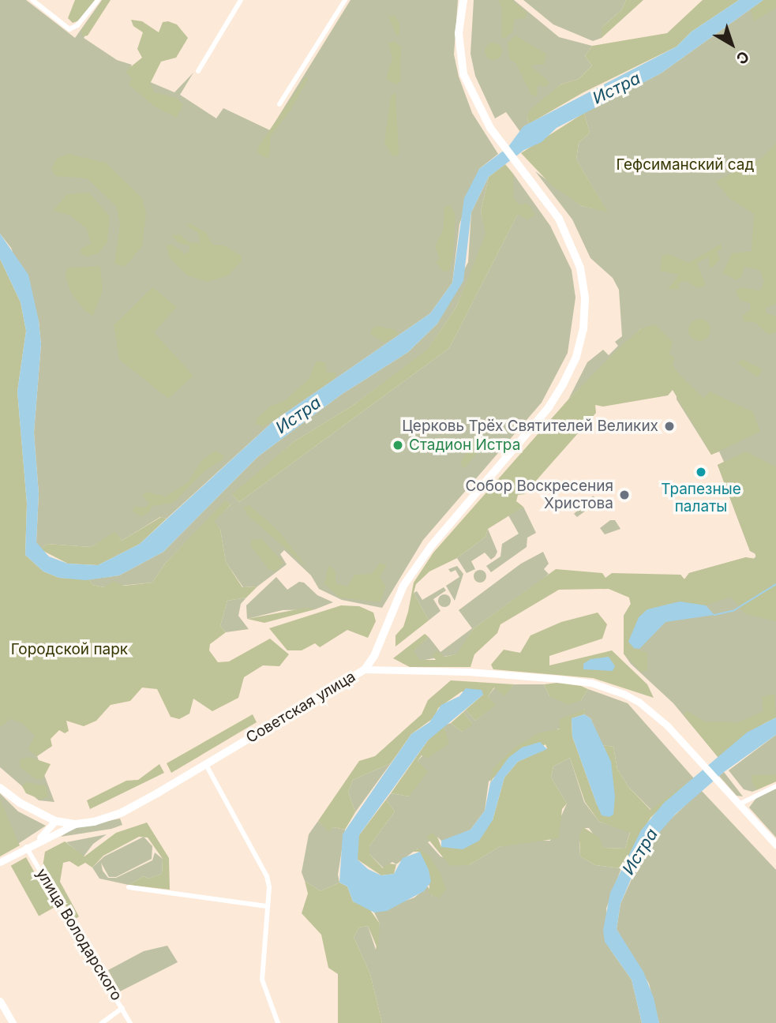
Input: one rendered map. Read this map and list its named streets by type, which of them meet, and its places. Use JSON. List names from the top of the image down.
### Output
{
  "streets": {
    "main road": ["Советская улица"],
    "street": ["улица Володарского"]
  },
  "crossings": [
    ["Советская улица", "улица Володарского"]
  ],
  "water": ["Истра"],
  "parks": ["Гефсиманский сад", "Городской парк"],
  "places": [
    "Церковь Трёх Святителей Великих",
    "Стадион Истра",
    "Трапезные палаты",
    "Собор Воскресения Христова"
  ],
  "north": "bottom right"
}
